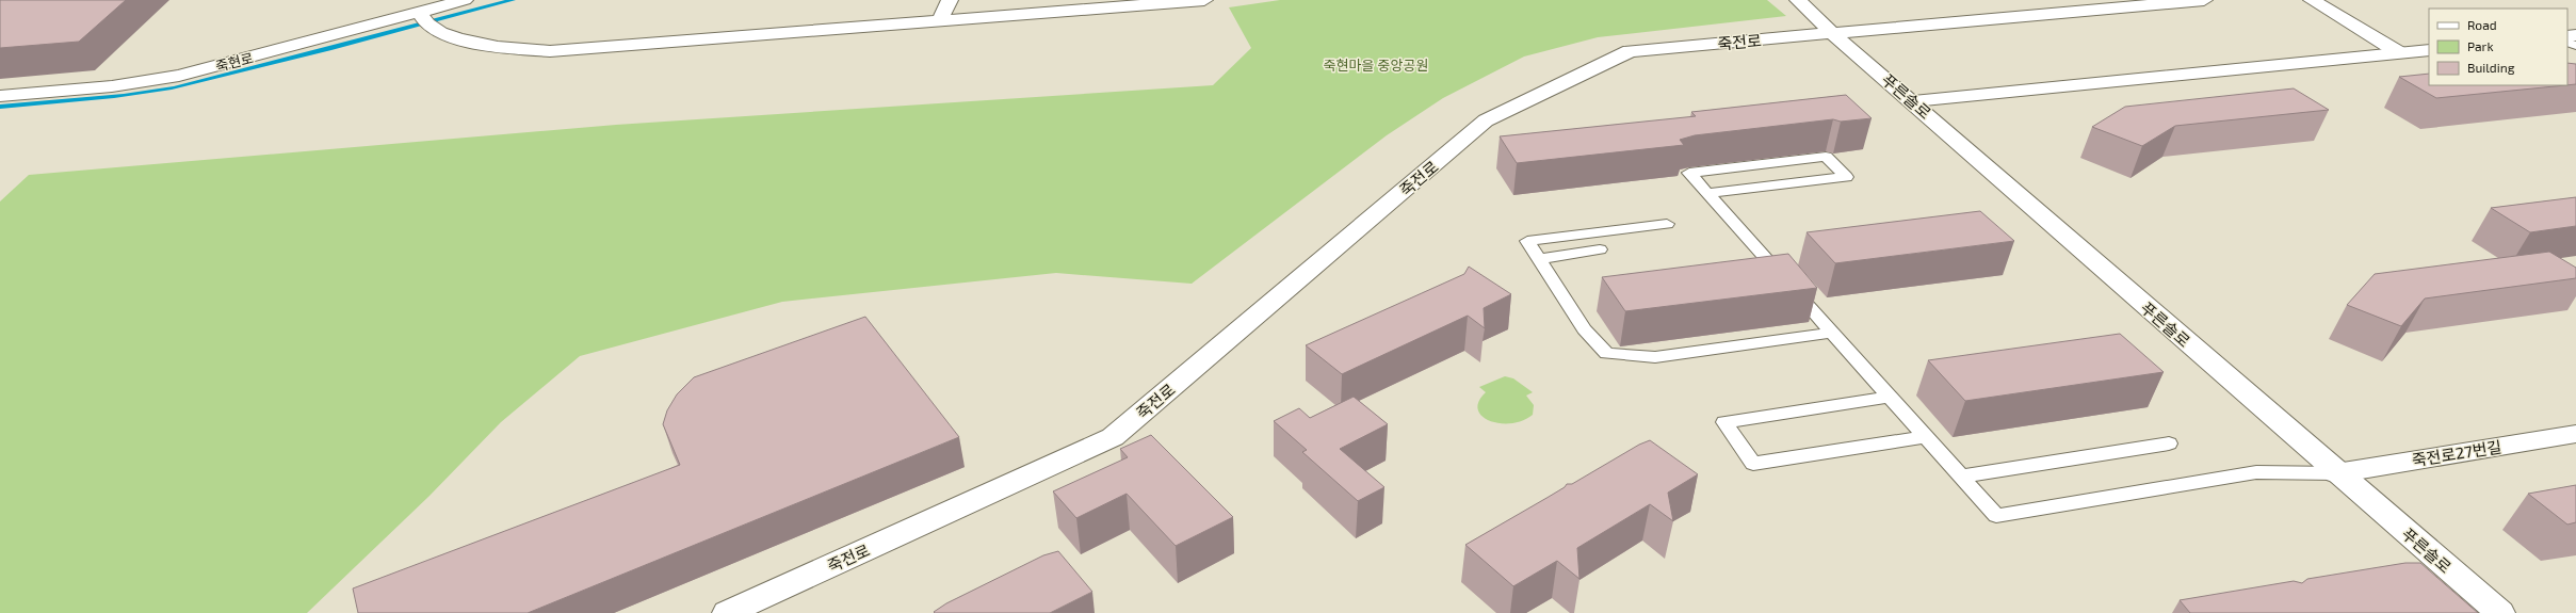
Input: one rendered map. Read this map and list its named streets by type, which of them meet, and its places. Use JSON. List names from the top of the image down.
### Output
{
  "streets": {
    "street": [
      "죽전로",
      "죽현로",
      "푸른솔로",
      "죽전로27번길"
    ]
  },
  "crossings": [
    ["죽전로", "푸른솔로"],
    ["푸른솔로", "죽전로27번길"]
  ],
  "parks": ["죽현마을 중앙공원"],
  "legend": ["Road", "Park", "Building"]
}
